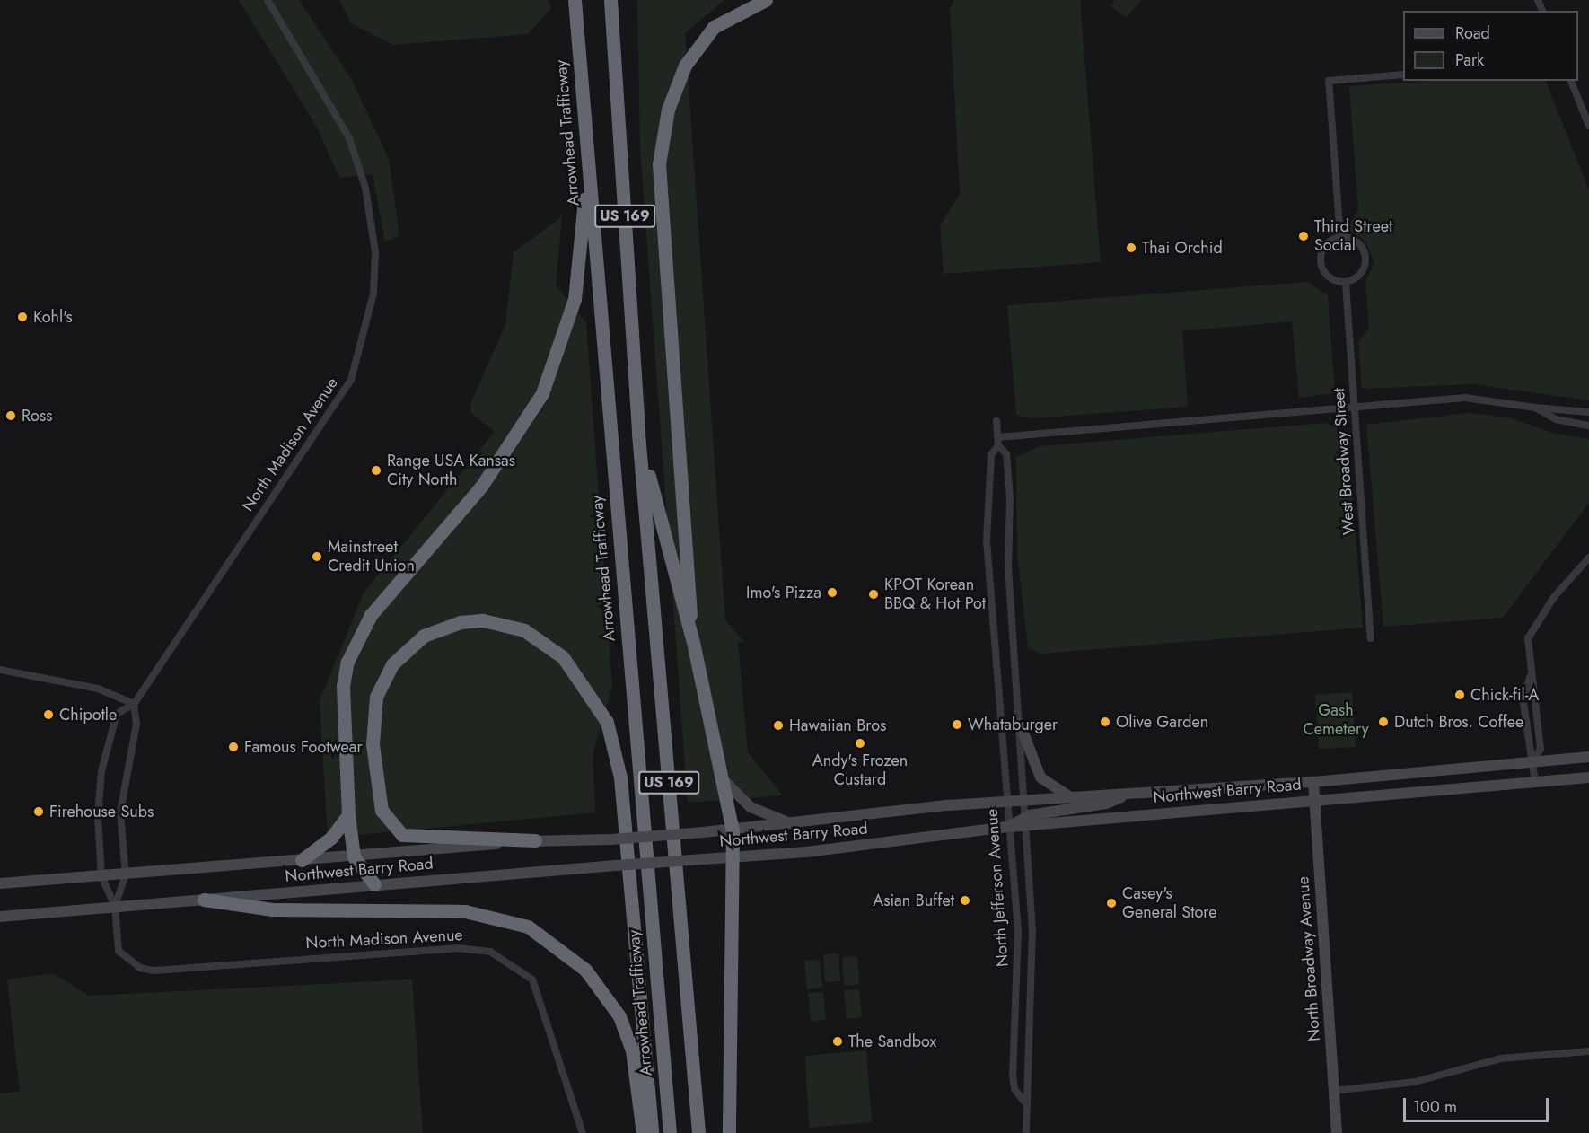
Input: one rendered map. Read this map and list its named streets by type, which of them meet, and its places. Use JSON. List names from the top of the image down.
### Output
{
  "streets": {
    "highway": ["Arrowhead Trafficway", "US 169"],
    "main road": ["Northwest Barry Road", "North Broadway Avenue"],
    "street": ["North Madison Avenue", "West Broadway Street", "North Jefferson Avenue"]
  },
  "crossings": [
    ["North Madison Avenue", "Northwest Barry Road"],
    ["Northwest Barry Road", "North Jefferson Avenue"],
    ["Northwest Barry Road", "North Broadway Avenue"]
  ],
  "parks": ["Gash Cemetery"],
  "places": [
    "Third Street Social",
    "Thai Orchid",
    "Kohl's",
    "Ross",
    "Range USA Kansas City North",
    "Mainstreet Credit Union",
    "Imo's Pizza",
    "KPOT Korean BBQ & Hot Pot",
    "Chick-fil-A",
    "Chipotle",
    "Olive Garden",
    "Dutch Bros. Coffee",
    "Whataburger",
    "Hawaiian Bros",
    "Andy's Frozen Custard",
    "Famous Footwear",
    "Firehouse Subs",
    "Asian Buffet",
    "Casey's General Store",
    "The Sandbox"
  ],
  "legend": ["Road", "Park"],
  "scale_bar": "100 m"
}
